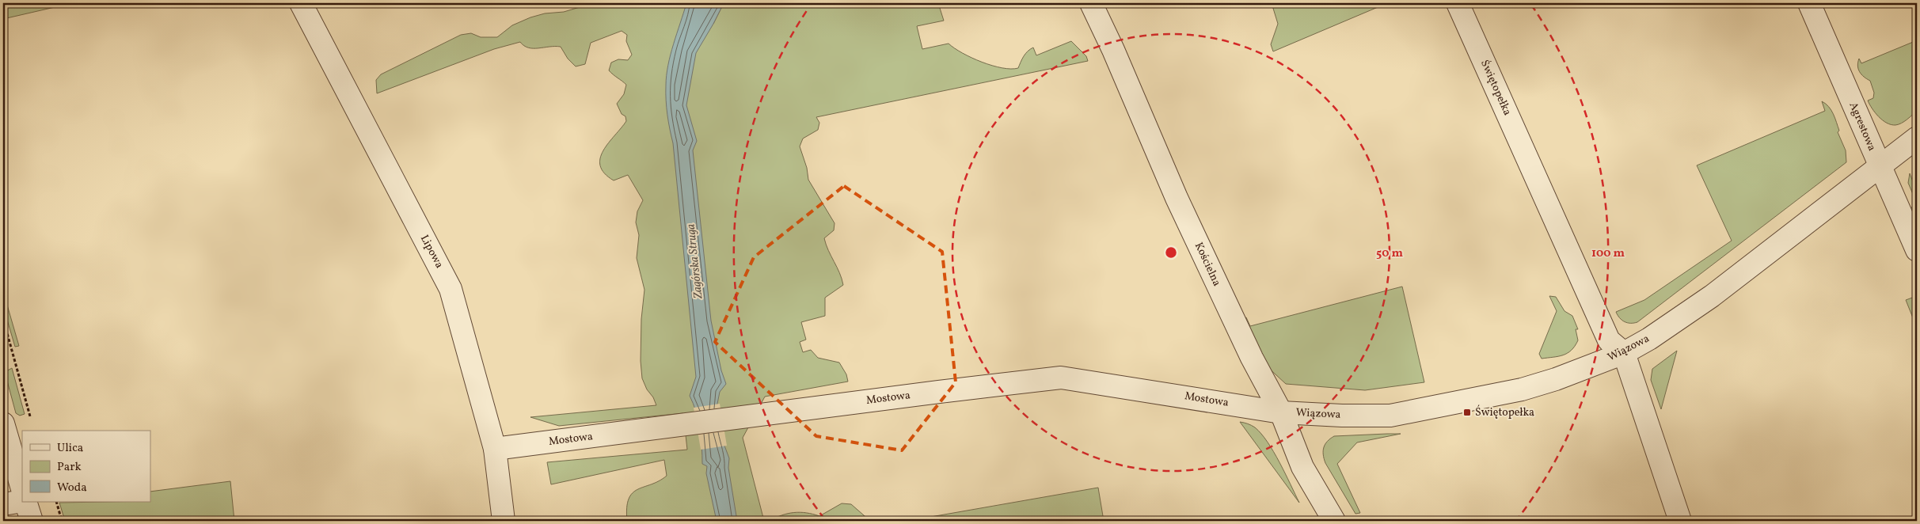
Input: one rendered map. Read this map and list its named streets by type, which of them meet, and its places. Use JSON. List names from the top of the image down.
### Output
{
  "streets": {
    "street": [
      "Świętopełka",
      "Agrestowa",
      "Lipowa",
      "Kościelna",
      "Wiązowa",
      "Mostowa"
    ]
  },
  "crossings": [
    ["Świętopełka", "Wiązowa"],
    ["Agrestowa", "Wiązowa"],
    ["Lipowa", "Mostowa"],
    ["Kościelna", "Wiązowa"],
    ["Kościelna", "Mostowa"],
    ["Wiązowa", "Mostowa"]
  ],
  "water": ["Zagórska Struga"],
  "places": {
    "transit": ["Świętopełka"]
  },
  "legend": ["Ulica", "Park", "Woda"],
  "rings": ["50 m", "100 m"]
}
